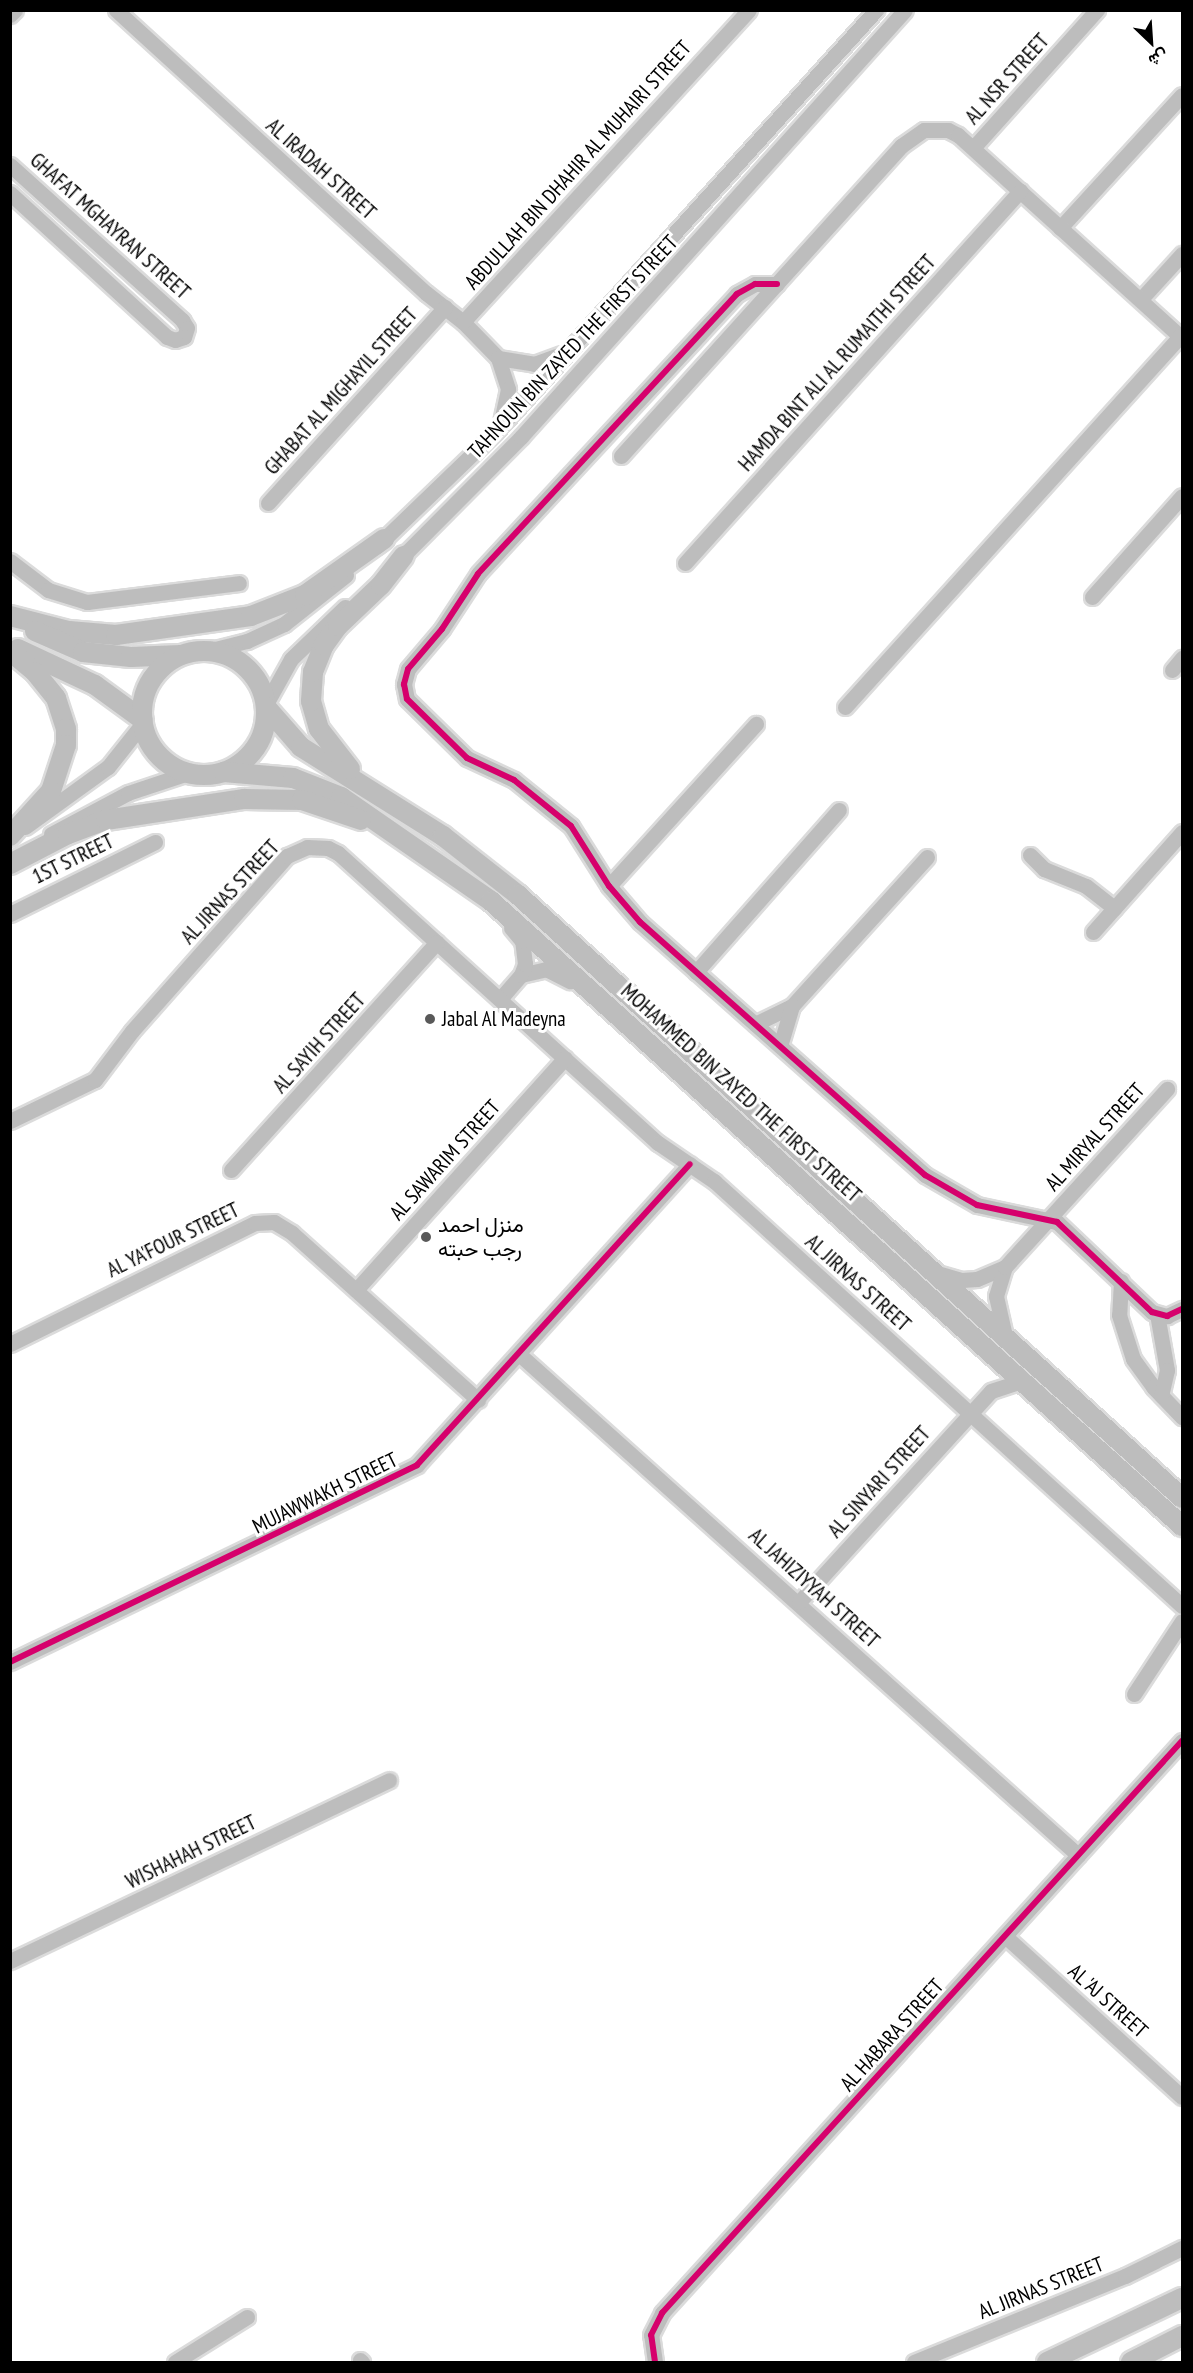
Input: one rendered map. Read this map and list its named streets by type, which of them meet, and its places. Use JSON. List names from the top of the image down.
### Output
{
  "streets": {
    "main road": ["MOHAMMED BIN ZAYED THE FIRST STREET"],
    "street": [
      "AL NSR STREET",
      "ABDULLAH BIN DHAHIR AL MUHAIRI STREET",
      "AL IRADAH STREET",
      "GHAFAT MGHAYRAN STREET",
      "TAHNOUN BIN ZAYED THE FIRST STREET",
      "HAMDA BINT ALI AL RUMAITHI STREET",
      "GHABAT AL MIGHAYIL STREET",
      "1ST STREET",
      "AL JIRNAS STREET",
      "AL SAYIH STREET",
      "AL MIRYAL STREET",
      "AL SAWARIM STREET",
      "AL YA'FOUR STREET",
      "AL SINYARI STREET",
      "MUJAWWAKH STREET",
      "AL JAHIZIYYAH STREET",
      "WISHAHAH STREET",
      "AL 'AJ STREET",
      "AL HABARA STREET"
    ]
  },
  "crossings": [
    ["ABDULLAH BIN DHAHIR AL MUHAIRI STREET", "AL IRADAH STREET"],
    ["AL IRADAH STREET", "TAHNOUN BIN ZAYED THE FIRST STREET"],
    ["AL IRADAH STREET", "GHABAT AL MIGHAYIL STREET"],
    ["TAHNOUN BIN ZAYED THE FIRST STREET", "MOHAMMED BIN ZAYED THE FIRST STREET"],
    ["AL JIRNAS STREET", "AL SAYIH STREET"],
    ["AL JIRNAS STREET", "AL SAWARIM STREET"],
    ["AL JIRNAS STREET", "AL SINYARI STREET"],
    ["AL JIRNAS STREET", "MUJAWWAKH STREET"],
    ["MOHAMMED BIN ZAYED THE FIRST STREET", "AL MIRYAL STREET"],
    ["MOHAMMED BIN ZAYED THE FIRST STREET", "AL SINYARI STREET"],
    ["AL SAWARIM STREET", "AL YA'FOUR STREET"],
    ["AL YA'FOUR STREET", "MUJAWWAKH STREET"],
    ["AL SINYARI STREET", "AL JAHIZIYYAH STREET"],
    ["MUJAWWAKH STREET", "AL JAHIZIYYAH STREET"],
    ["AL JAHIZIYYAH STREET", "AL HABARA STREET"],
    ["AL 'AJ STREET", "AL HABARA STREET"]
  ],
  "places": ["Jabal Al Madeyna", "منزل احمد رجب حبته"],
  "north": "bottom right"
}
